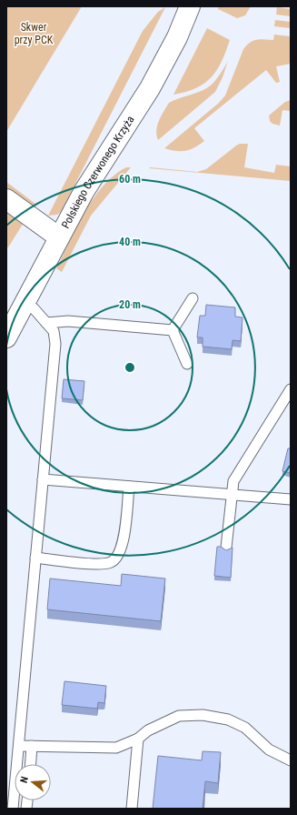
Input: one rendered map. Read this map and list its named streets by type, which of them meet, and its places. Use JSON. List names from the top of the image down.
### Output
{
  "streets": {
    "street": ["Polskiego Czerwonego Krzyża"]
  },
  "parks": ["Skwer przy PCK"],
  "north": "left",
  "rings": ["60 m", "40 m", "20 m"]
}
